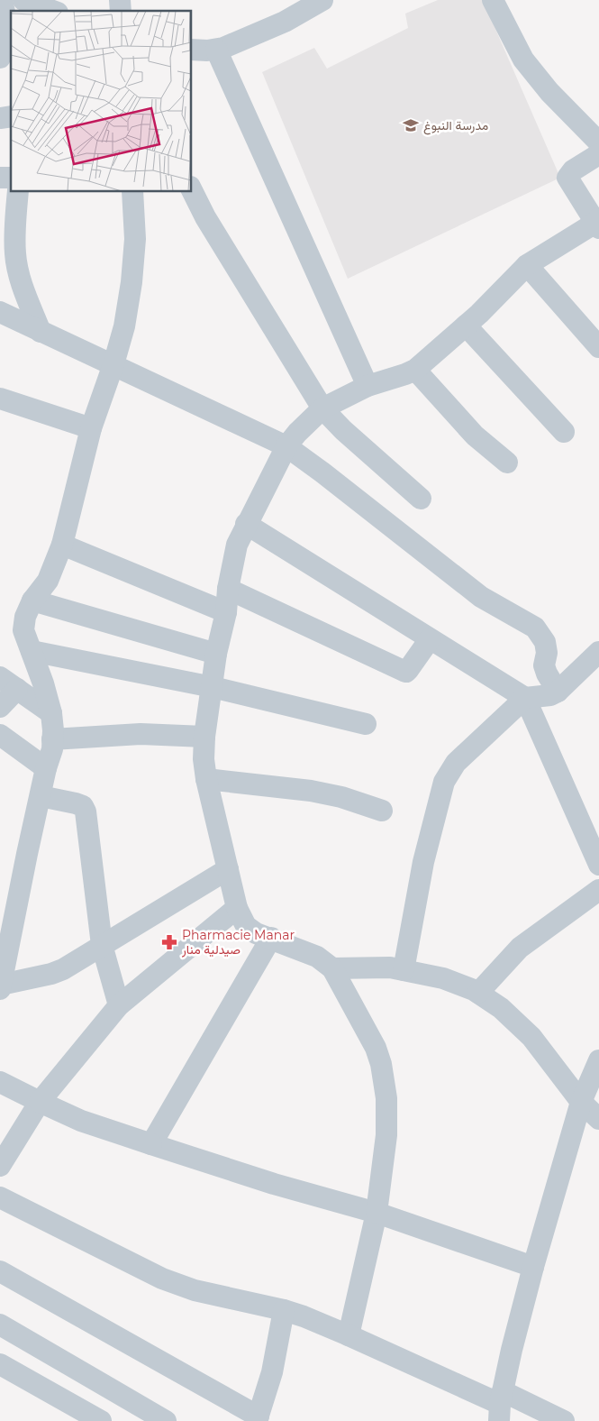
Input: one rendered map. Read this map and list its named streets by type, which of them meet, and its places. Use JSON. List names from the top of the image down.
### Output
{
  "places": {
    "school or university": ["مدرسة النبوغ"],
    "pharmacy": ["Pharmacie Manar صيدلية منار"]
  }
}
